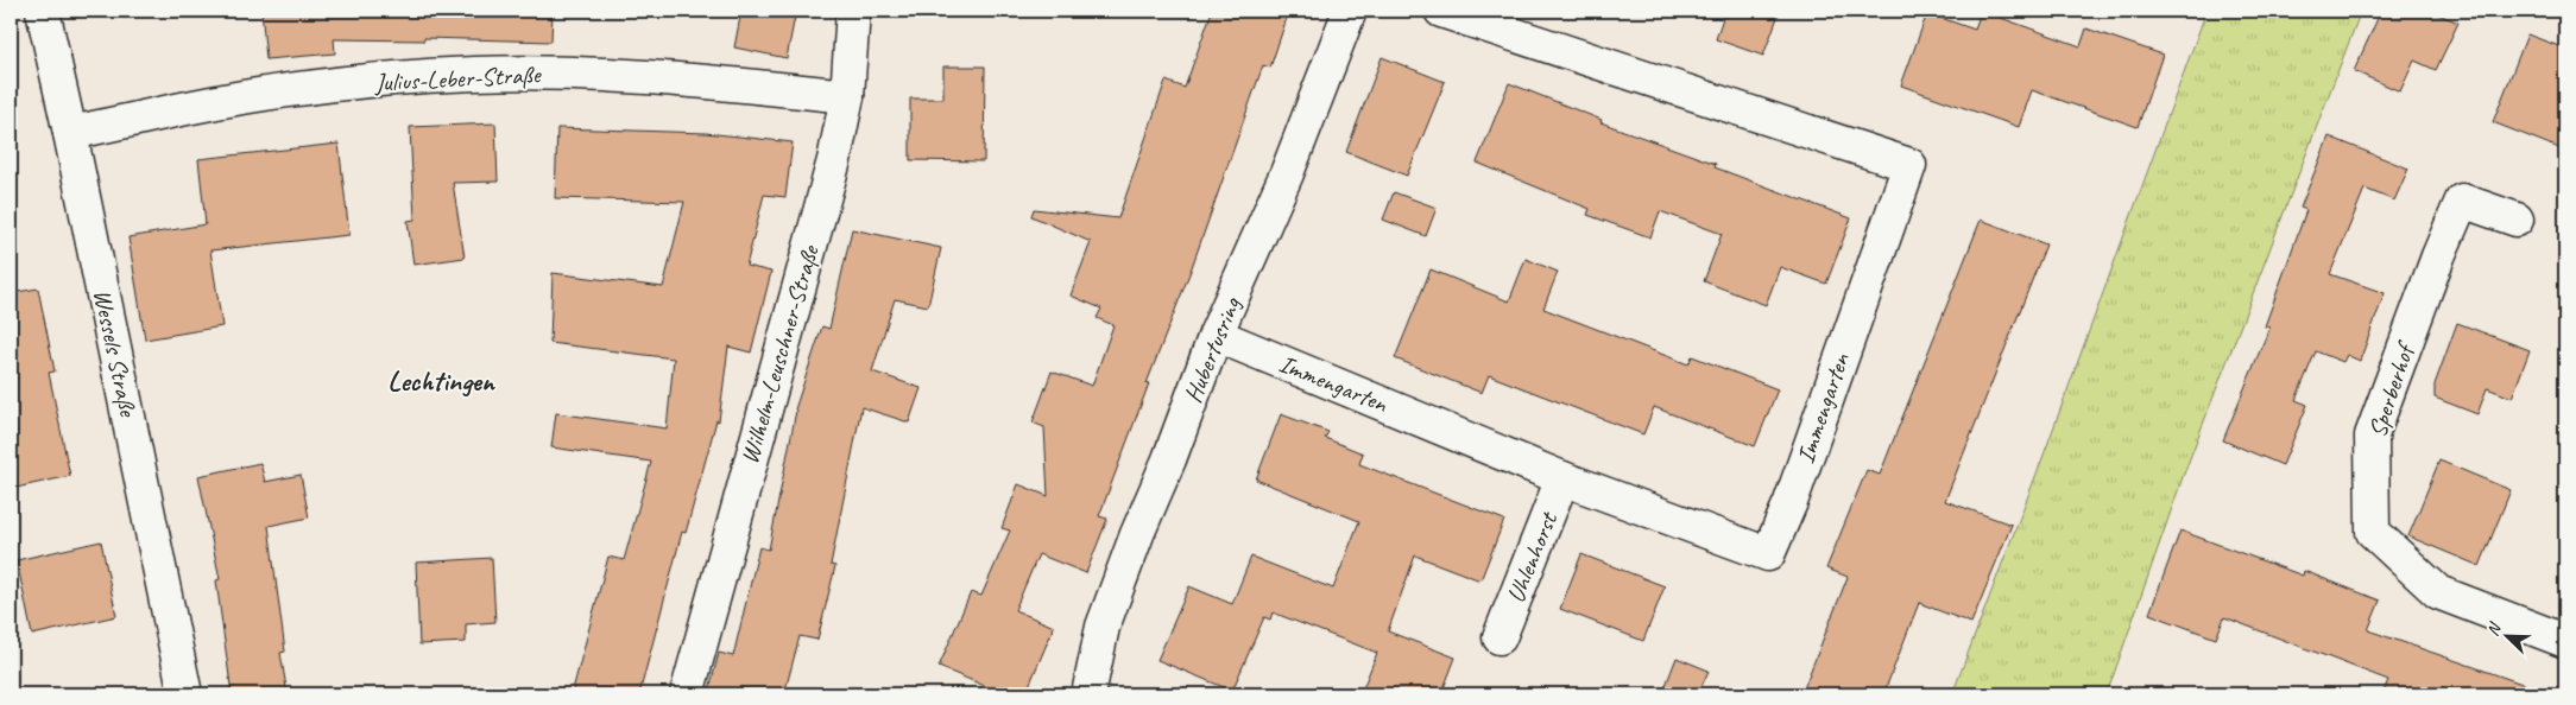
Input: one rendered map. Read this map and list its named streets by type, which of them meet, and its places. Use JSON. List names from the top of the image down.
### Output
{
  "streets": {
    "street": [
      "Julius-Leber-Straße",
      "Hubertusring",
      "Wessels Straße",
      "Wilhelm-Leuschner-Straße",
      "Immengarten",
      "Sperberhof",
      "Uhlenhorst"
    ]
  },
  "crossings": [
    ["Julius-Leber-Straße", "Wessels Straße"],
    ["Julius-Leber-Straße", "Wilhelm-Leuschner-Straße"],
    ["Hubertusring", "Immengarten"],
    ["Immengarten", "Uhlenhorst"]
  ],
  "districts": ["Lechtingen"],
  "north": "top left"
}
